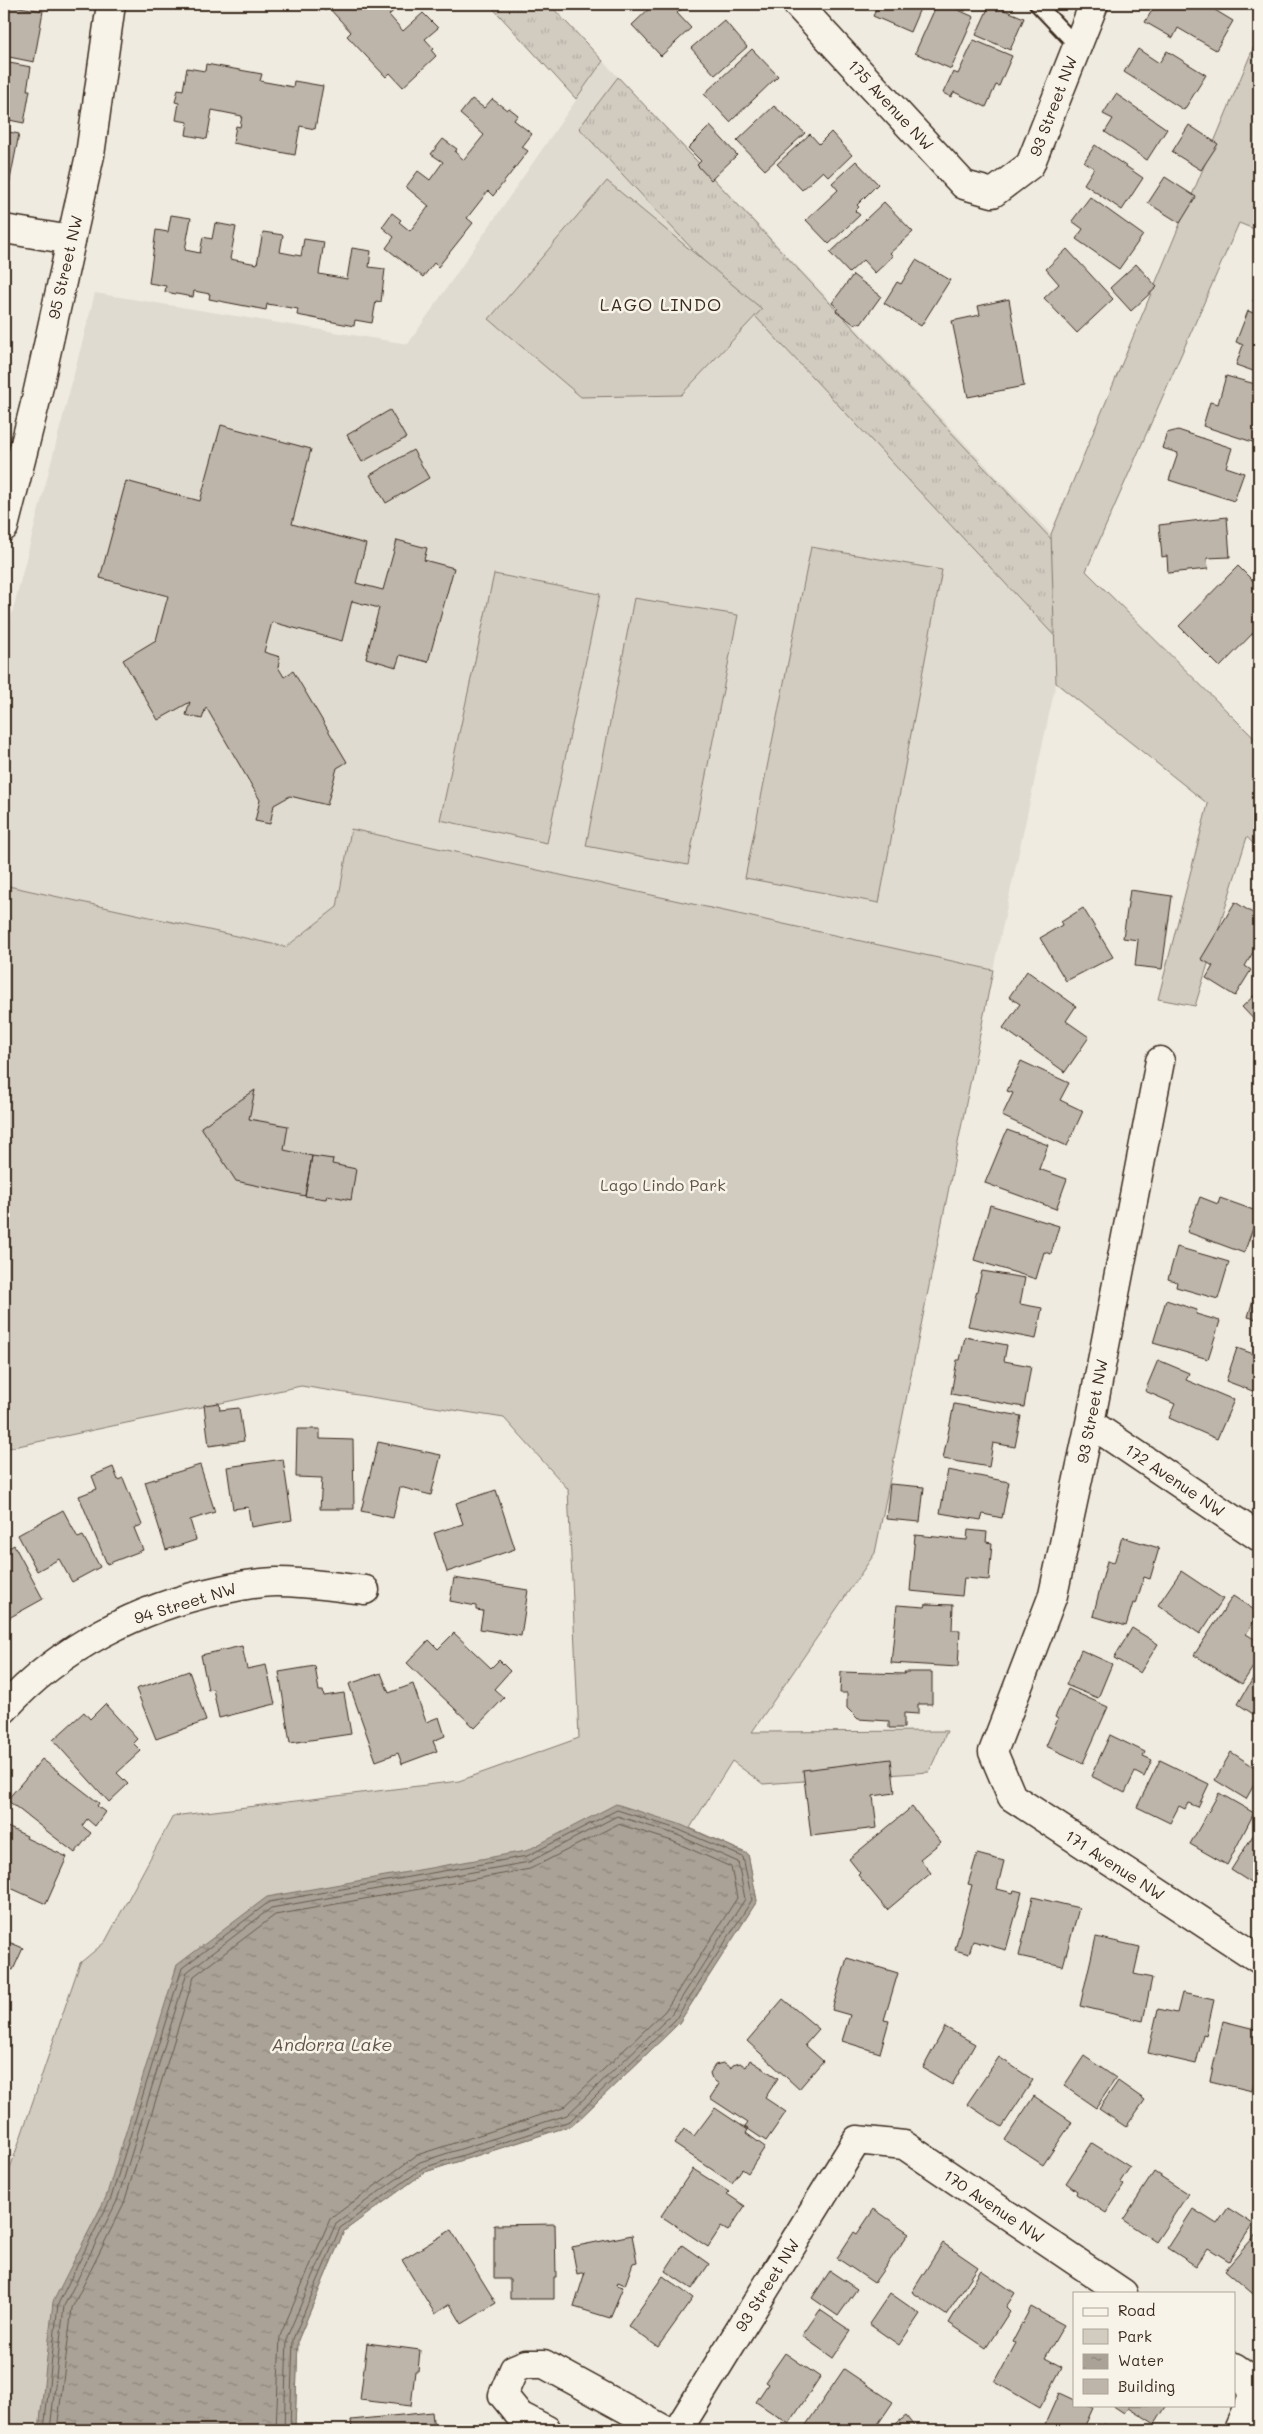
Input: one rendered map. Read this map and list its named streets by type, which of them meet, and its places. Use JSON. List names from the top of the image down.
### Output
{
  "streets": {
    "street": [
      "175 Avenue NW",
      "93 Street NW",
      "95 Street NW",
      "172 Avenue NW",
      "94 Street NW",
      "171 Avenue NW",
      "170 Avenue NW"
    ]
  },
  "crossings": [
    ["175 Avenue NW", "93 Street NW"],
    ["93 Street NW", "172 Avenue NW"],
    ["93 Street NW", "171 Avenue NW"],
    ["93 Street NW", "170 Avenue NW"]
  ],
  "districts": ["LAGO LINDO"],
  "water": ["Andorra Lake"],
  "parks": ["Lago Lindo Park"],
  "legend": [
    "Road",
    "Park",
    "Water",
    "Building"
  ]
}
